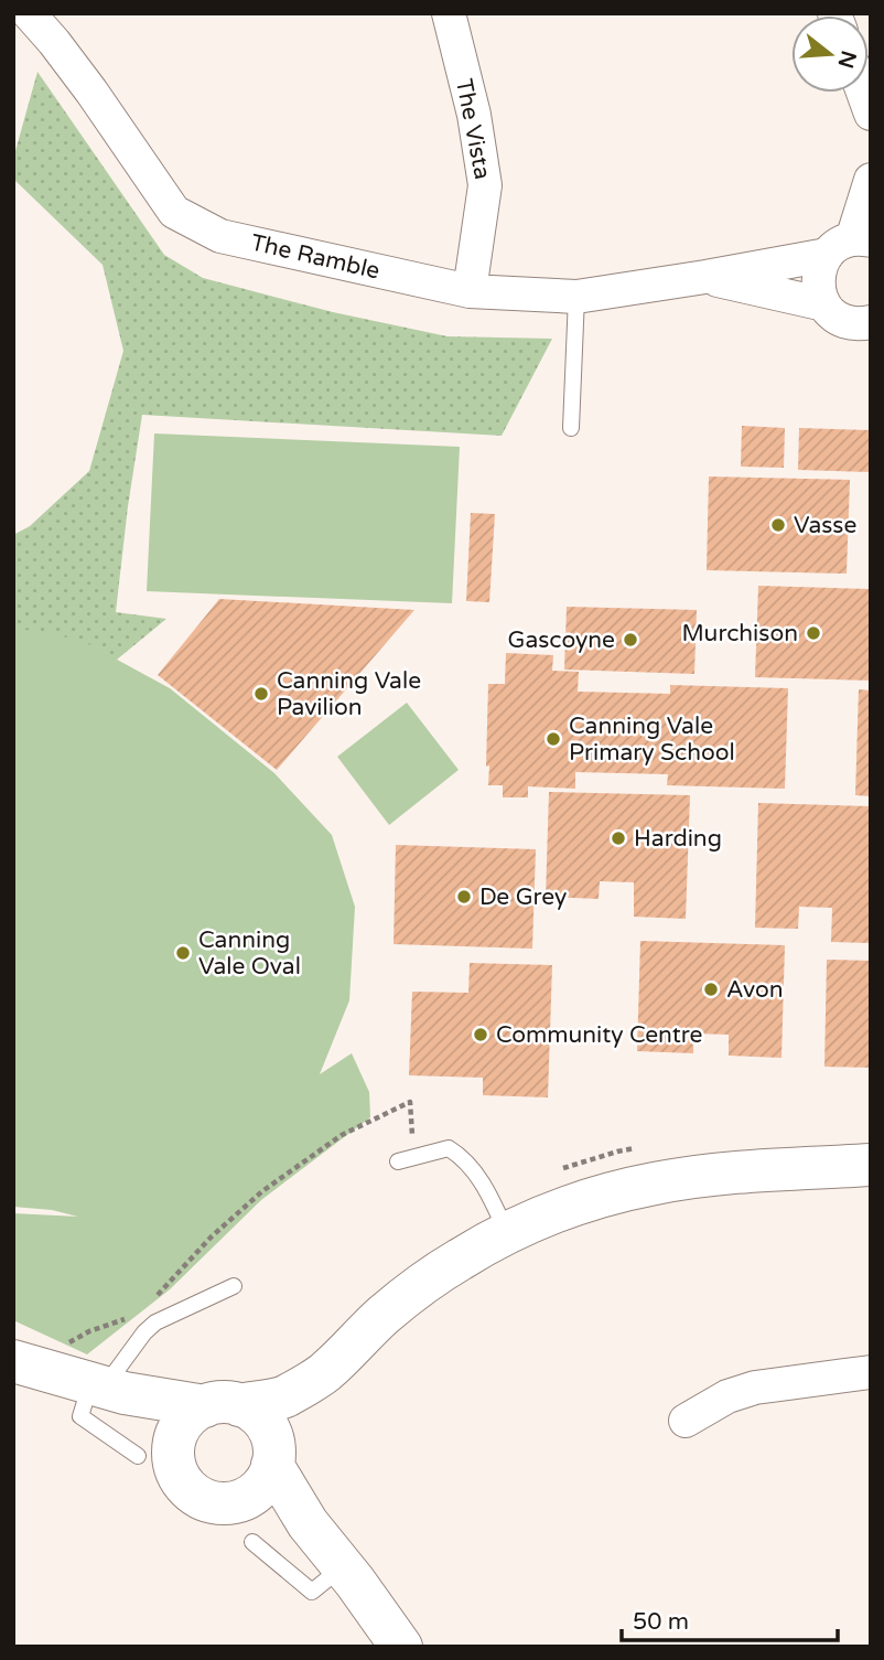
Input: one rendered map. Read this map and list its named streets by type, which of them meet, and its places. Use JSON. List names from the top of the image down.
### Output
{
  "streets": {
    "street": ["The Vista", "The Ramble"]
  },
  "crossings": [
    ["The Vista", "The Ramble"]
  ],
  "places": [
    "Vasse",
    "Murchison",
    "Gascoyne",
    "Canning Vale Pavilion",
    "Canning Vale Primary School",
    "Harding",
    "De Grey",
    "Canning Vale Oval",
    "Avon",
    "Community Centre"
  ],
  "scale_bar": "50 m",
  "north": "right"
}
